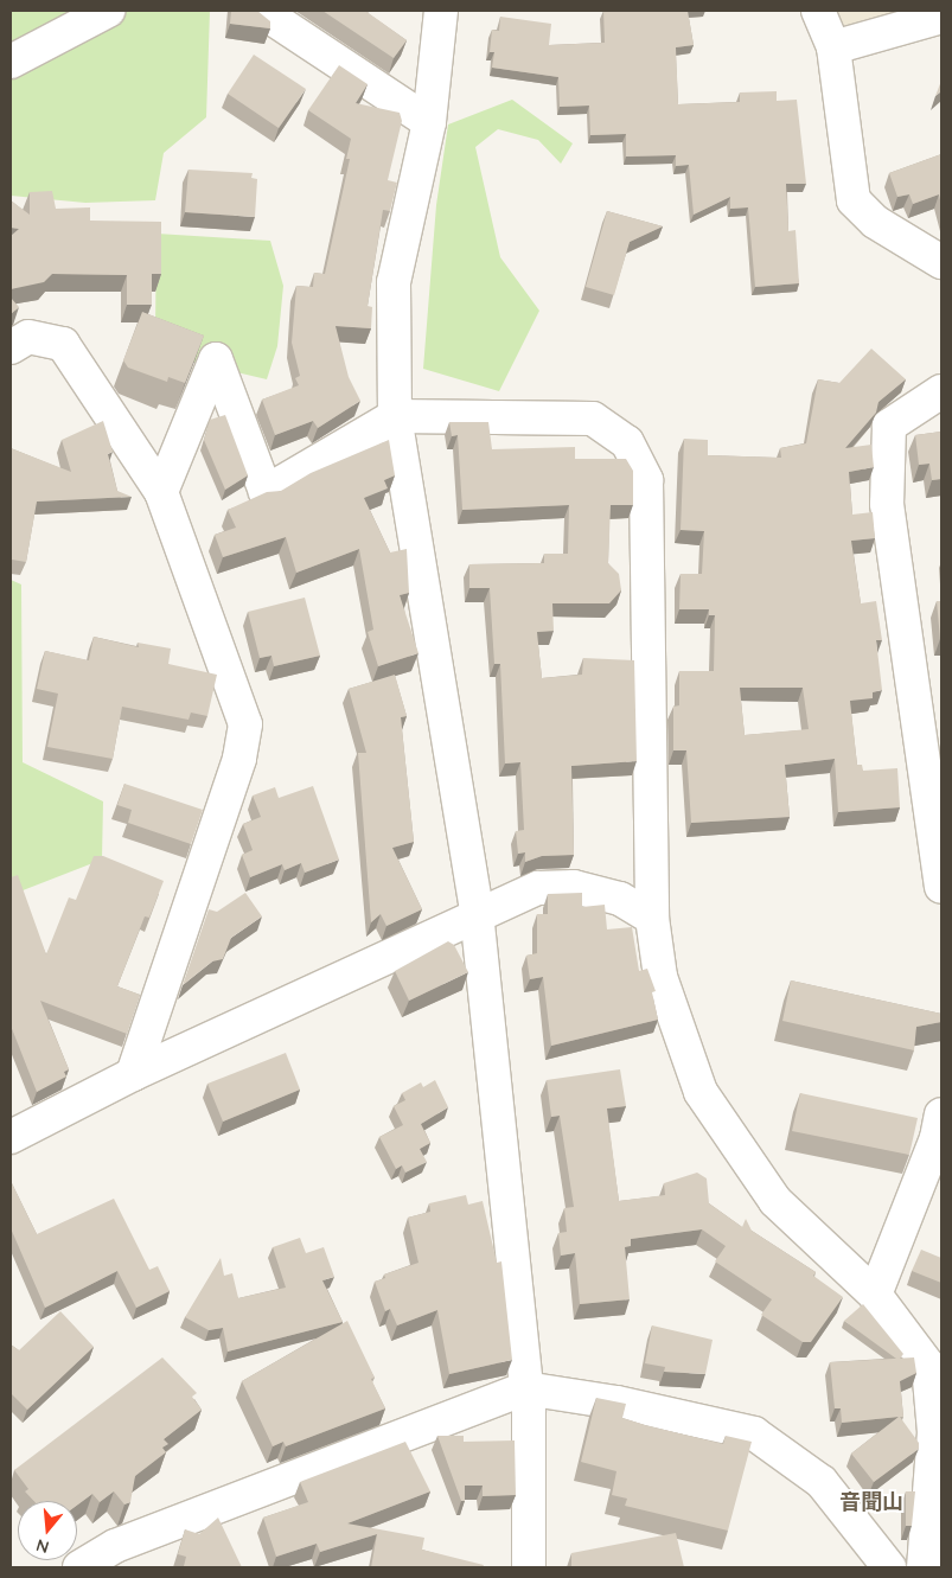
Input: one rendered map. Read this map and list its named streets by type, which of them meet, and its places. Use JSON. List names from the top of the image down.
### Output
{
  "districts": ["音聞山"],
  "north": "bottom"
}
